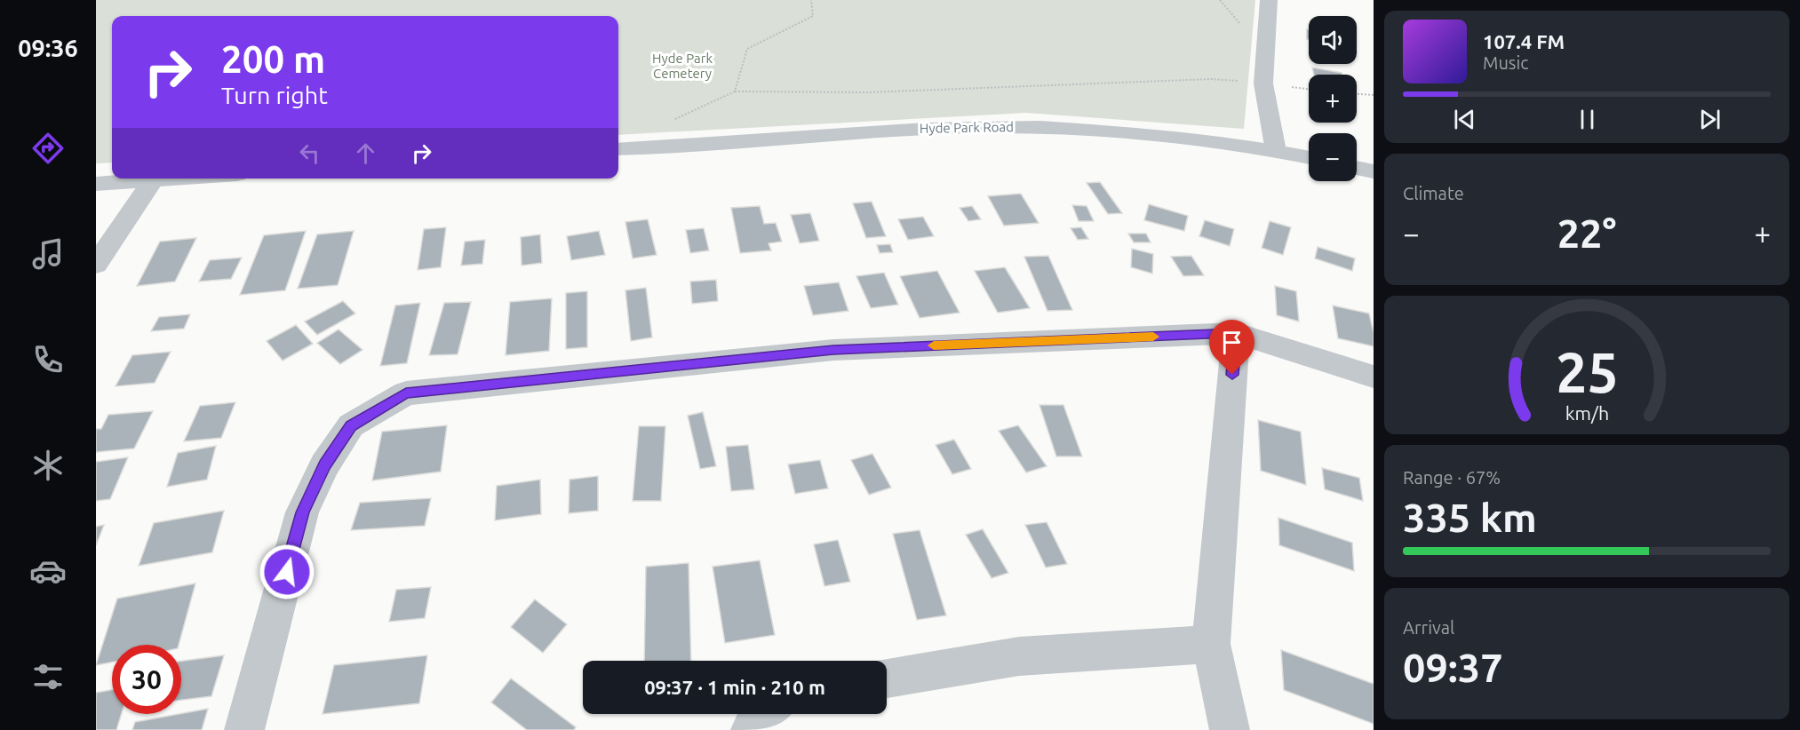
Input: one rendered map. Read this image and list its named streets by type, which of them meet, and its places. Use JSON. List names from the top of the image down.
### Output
{
  "streets": {
    "street": ["Hyde Park Road"]
  },
  "parks": ["Hyde Park Cemetery"],
  "page": {
    "tabs": "09:36",
    "map_buttons": ["+", "−"],
    "turn": ["200 m", "Turn right"],
    "song": ["107.4 FM", "Music"],
    "tile": [
      "Climate",
      ["Range · 67%", "335 km"],
      ["Arrival", "09:37"]
    ],
    "heat": ["−", "22°", "+"],
    "limit": "30",
    "trip": "09:37 · 1 min · 210 m",
    "gauge": ["25", "km/h"]
  }
}
